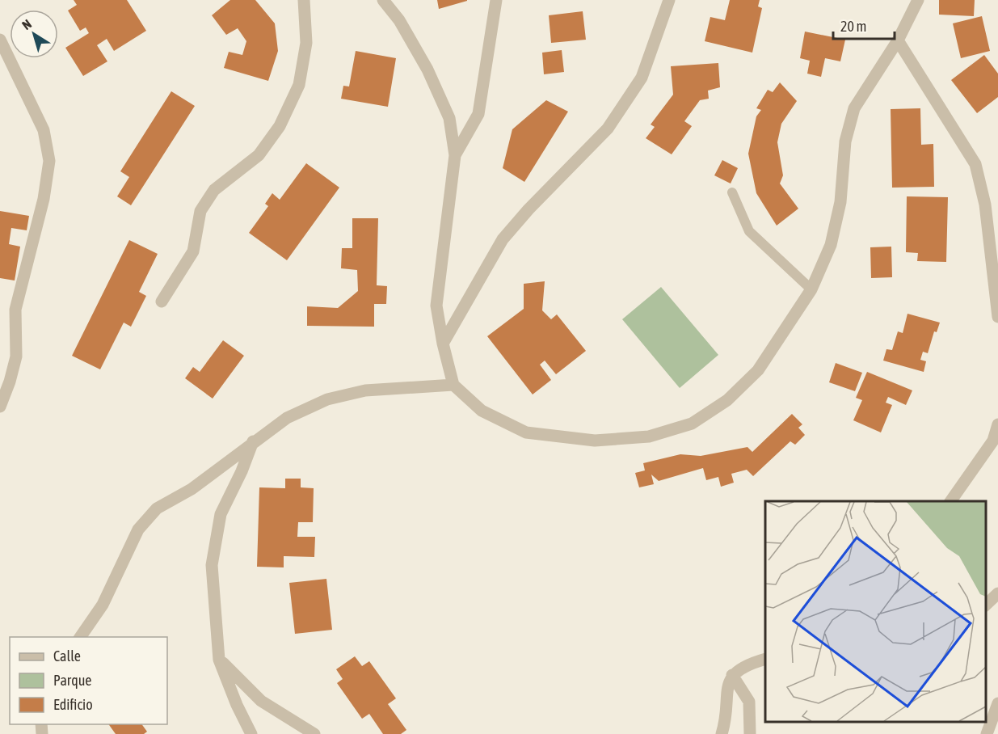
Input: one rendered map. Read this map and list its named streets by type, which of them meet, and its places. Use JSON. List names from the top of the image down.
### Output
{
  "legend": ["Calle", "Parque", "Edificio"],
  "scale_bar": "20 m",
  "north": "top left"
}
